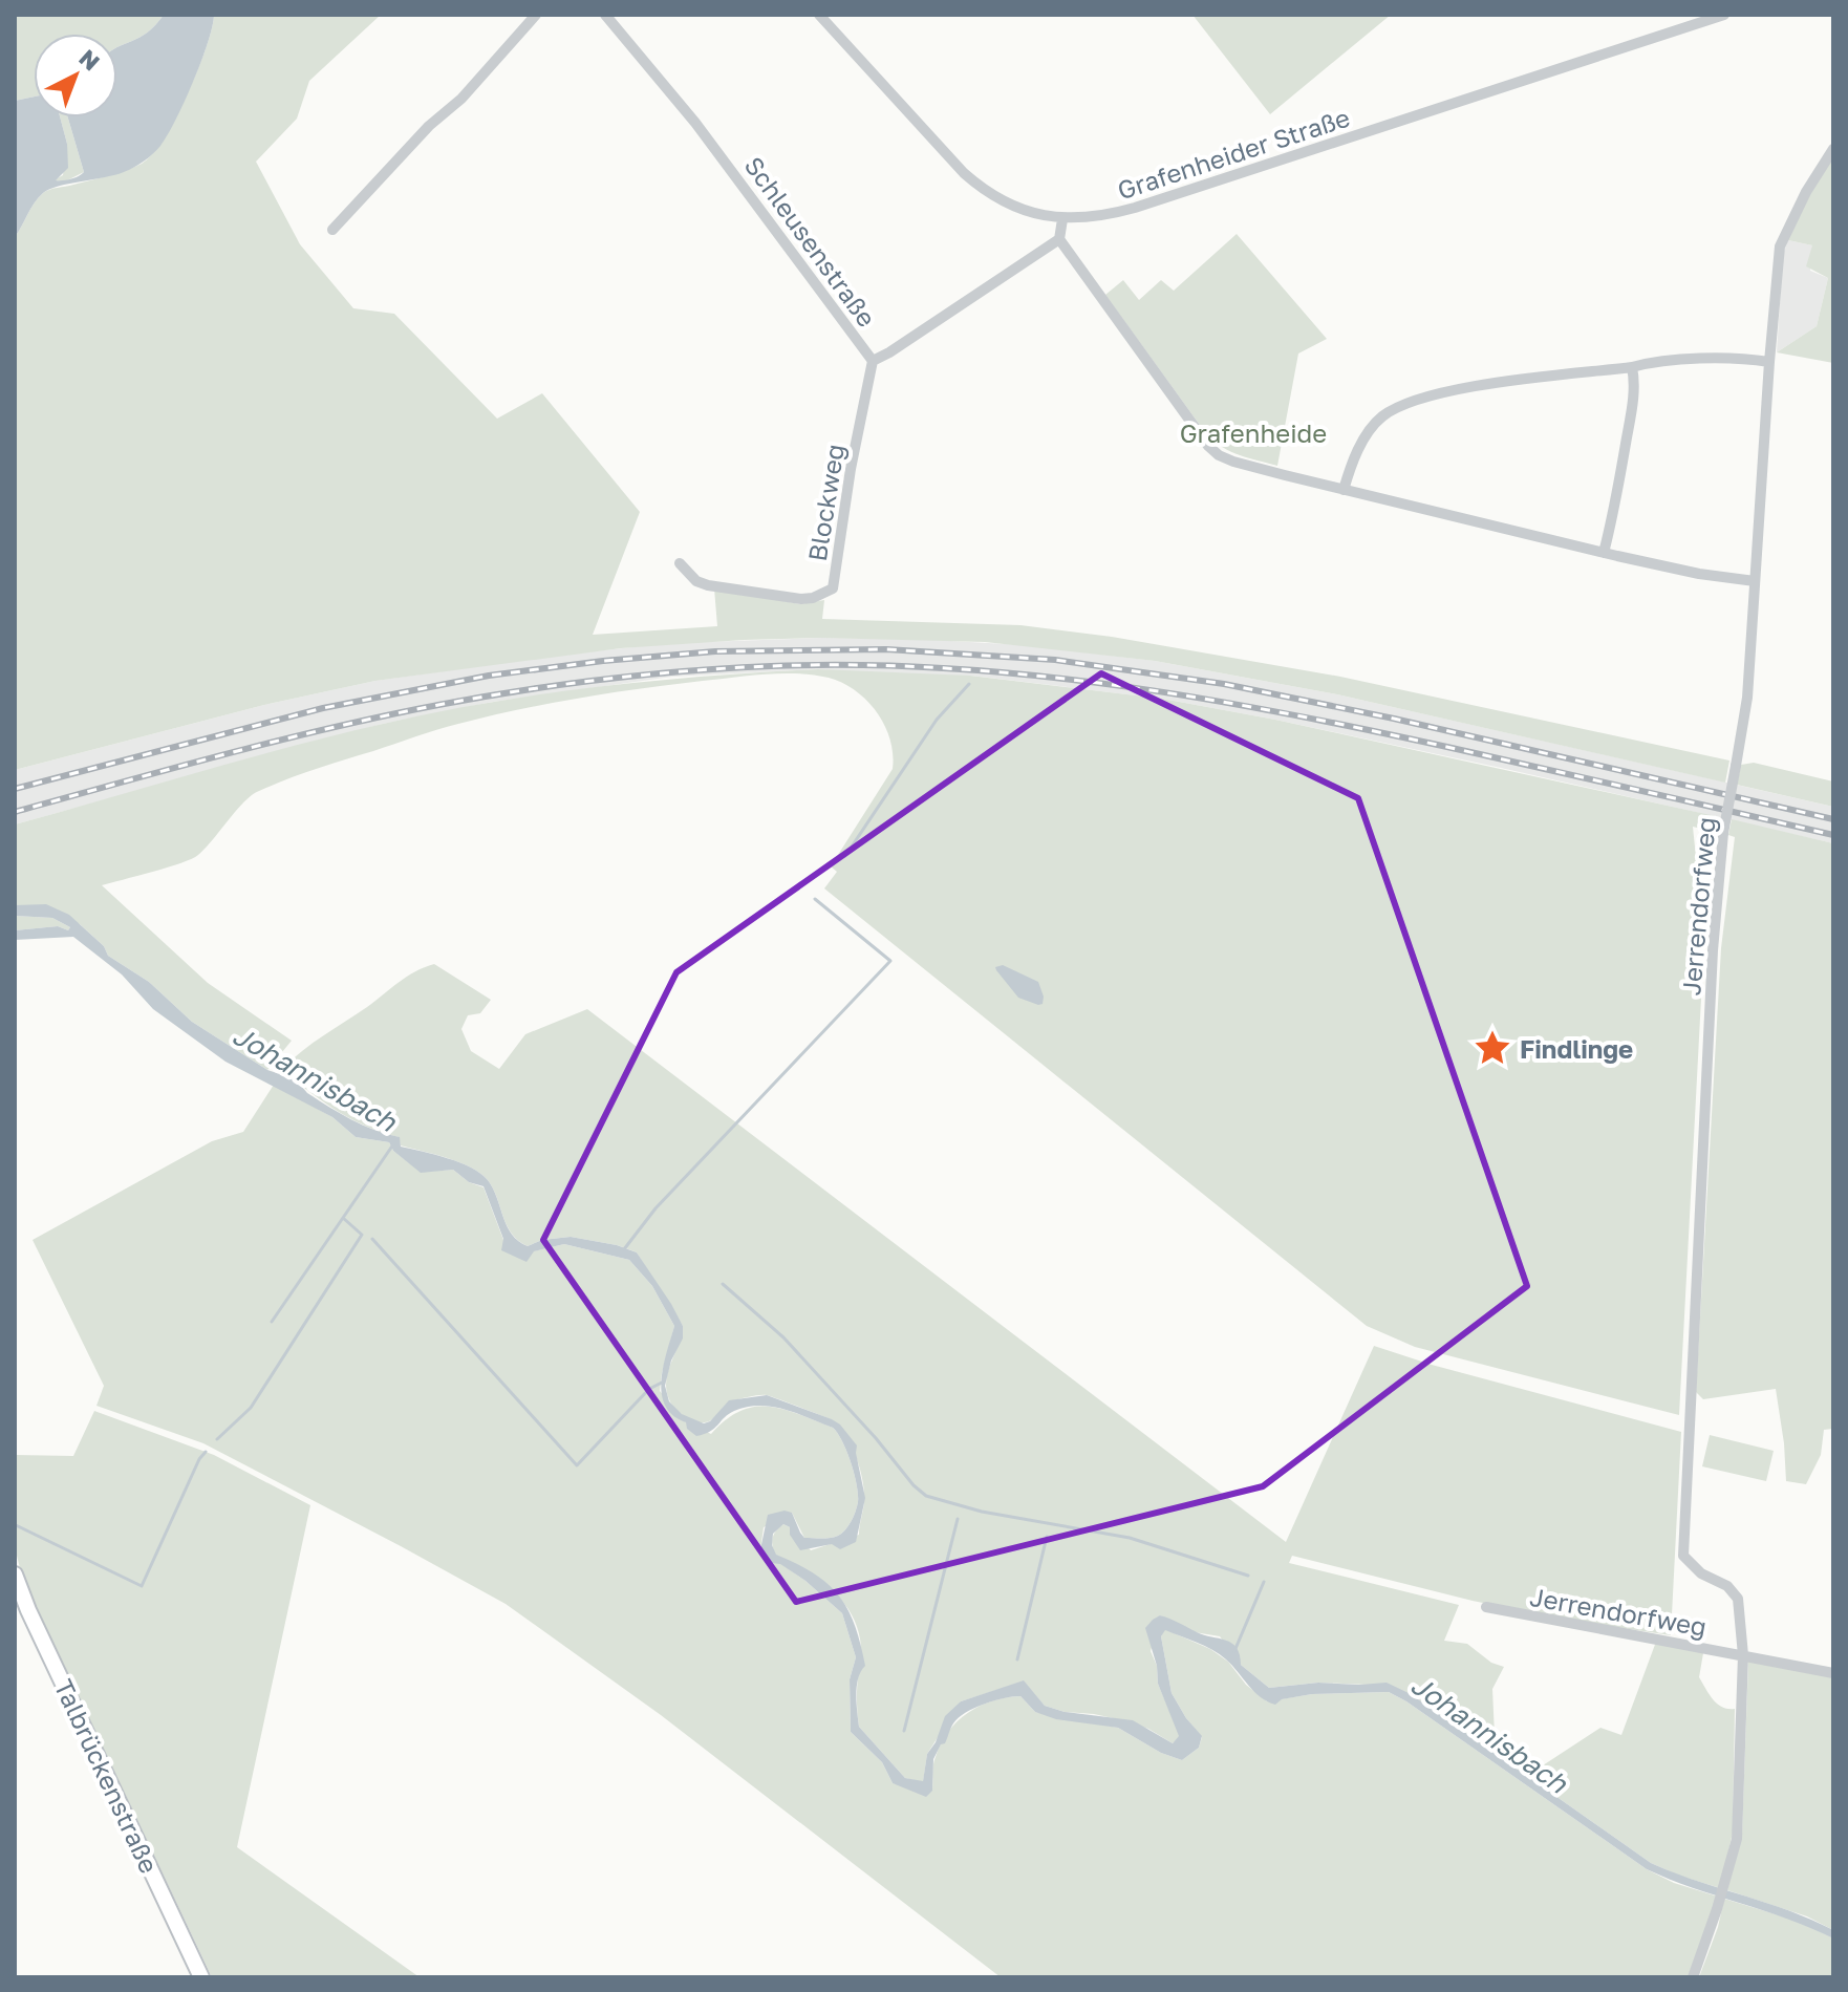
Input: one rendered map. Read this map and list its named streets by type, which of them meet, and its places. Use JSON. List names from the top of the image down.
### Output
{
  "streets": {
    "main road": ["Talbrückenstraße"],
    "street": [
      "Grafenheider Straße",
      "Schleusenstraße",
      "Blockweg",
      "Jerrendorfweg"
    ]
  },
  "crossings": [
    ["Schleusenstraße", "Blockweg"]
  ],
  "water": ["Johannisbach"],
  "parks": ["Grafenheide"],
  "places": {
    "place": ["Findlinge"]
  },
  "north": "top right"
}
